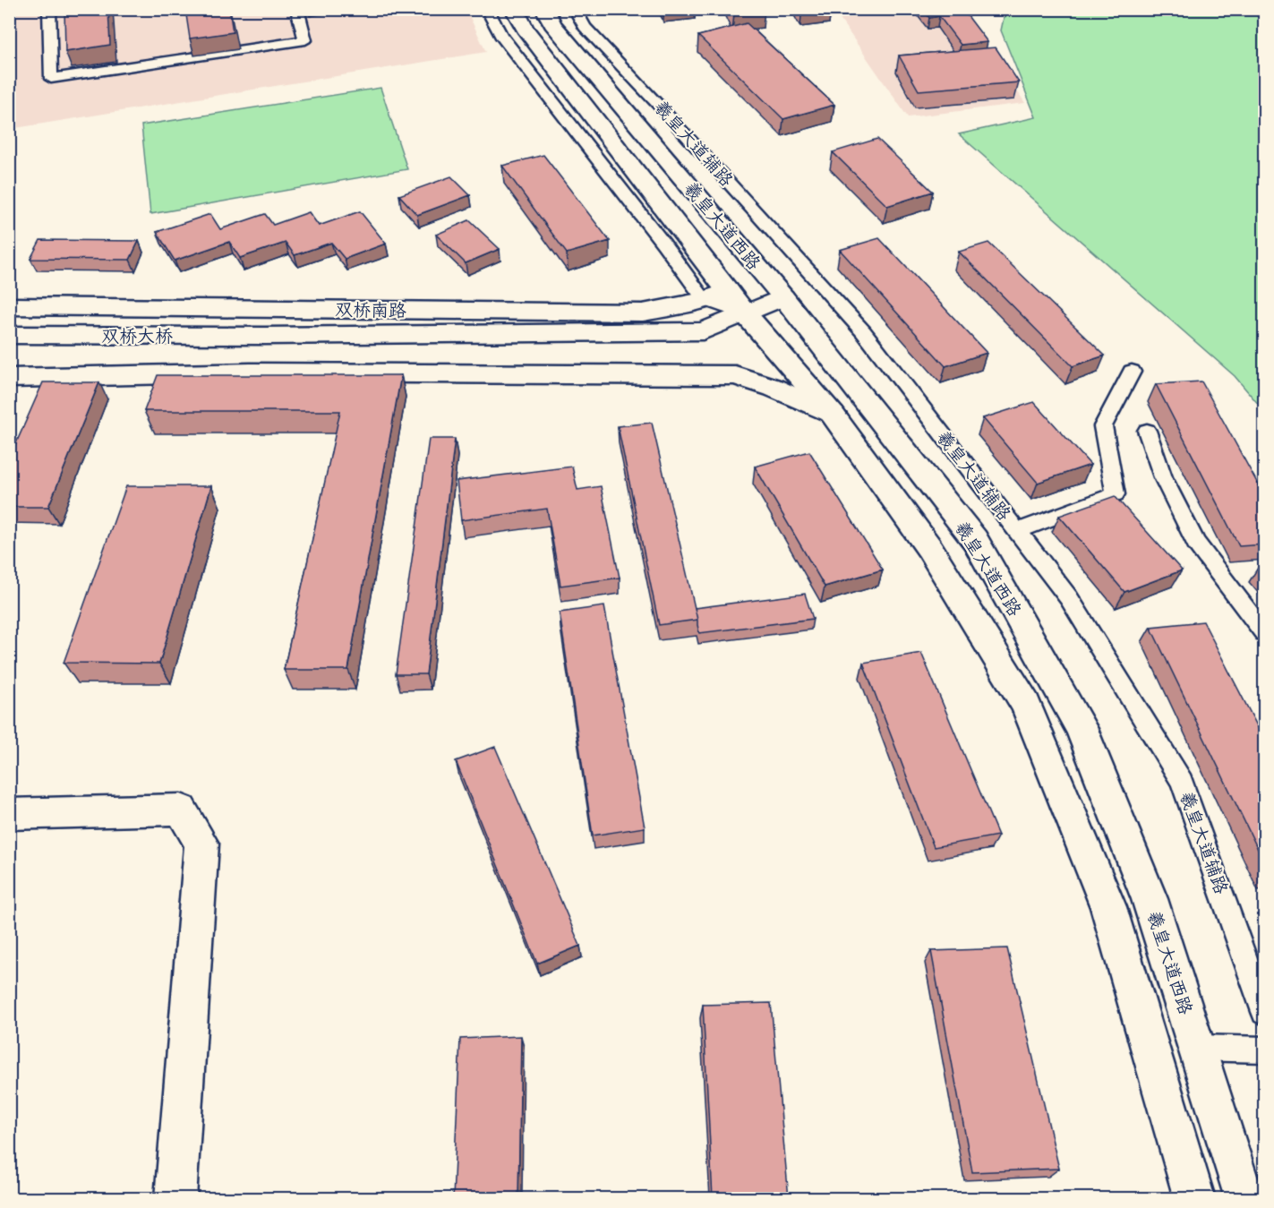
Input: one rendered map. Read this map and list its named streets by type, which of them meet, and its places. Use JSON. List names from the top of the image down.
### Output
{
  "streets": {
    "main road": ["羲皇大道西路", "双桥南路", "双桥大桥"],
    "lane": ["羲皇大道辅路"]
  },
  "crossings": [
    ["羲皇大道西路", "双桥南路"],
    ["羲皇大道西路", "双桥大桥"],
    ["双桥南路", "双桥大桥"]
  ]
}
